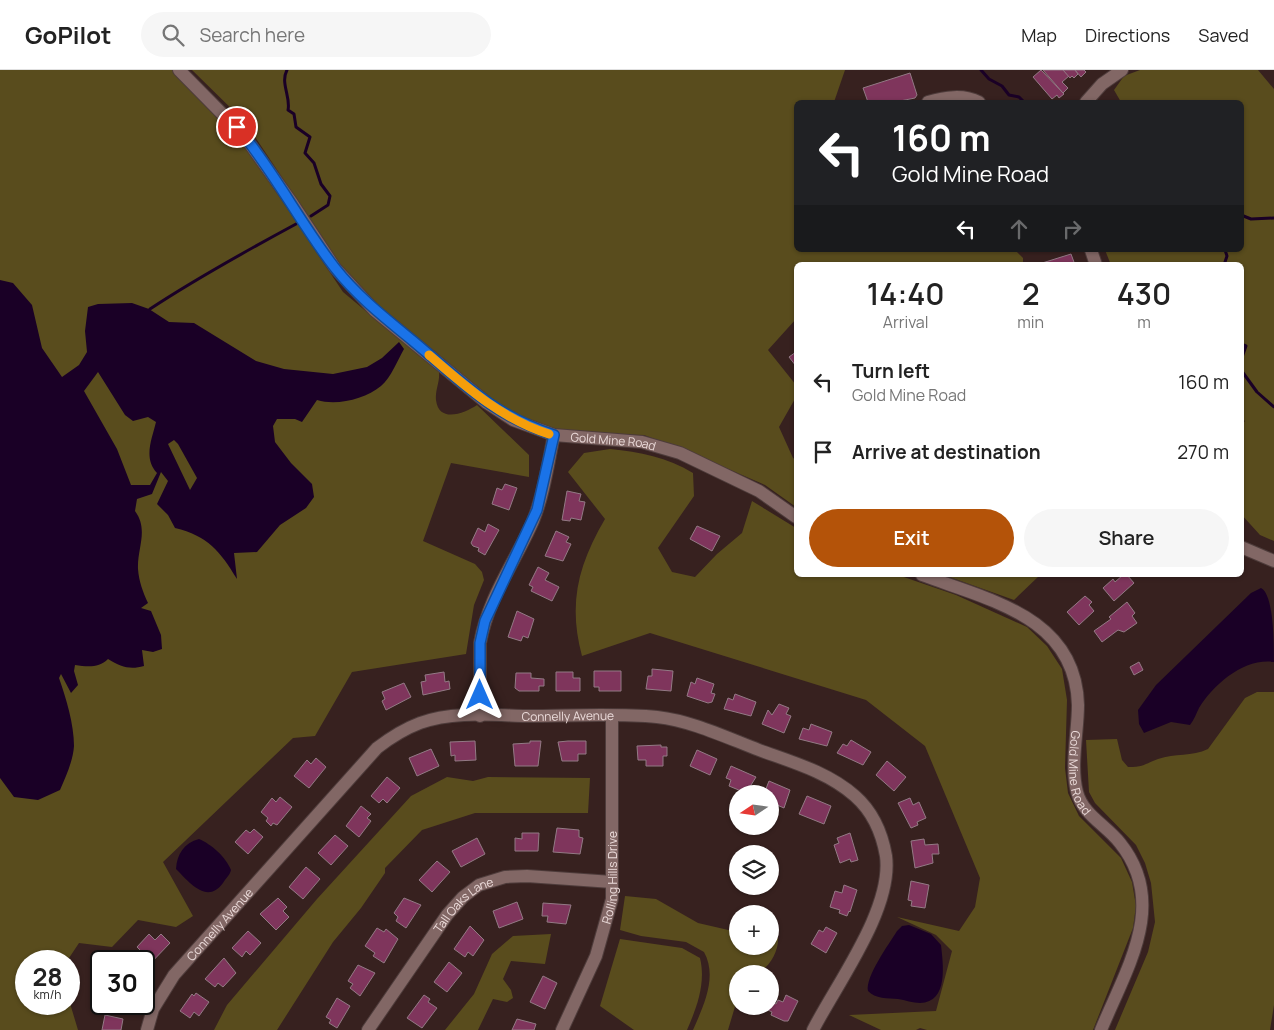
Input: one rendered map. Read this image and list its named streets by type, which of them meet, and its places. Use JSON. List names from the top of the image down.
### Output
{
  "streets": {
    "street": [
      "Gold Mine Road",
      "Connelly Avenue",
      "Rolling Hills Drive",
      "Tall Oaks Lane"
    ]
  },
  "crossings": [
    ["Connelly Avenue", "Rolling Hills Drive"],
    ["Rolling Hills Drive", "Tall Oaks Lane"]
  ],
  "north": "left",
  "page": {
    "header": "GoPilot",
    "search": "Search here",
    "nav": ["Map", "Directions", "Saved"],
    "turn": ["160 m", "Gold Mine Road"],
    "eta": [
      "14:40",
      "Arrival",
      "2",
      "min",
      "430",
      "m"
    ],
    "list": [
      {
        "name": "Turn left",
        "note": "Gold Mine Road",
        "value": "160 m"
      },
      {
        "name": "Arrive at destination",
        "value": "270 m"
      }
    ],
    "buttons": ["Exit", "Share"],
    "map_buttons": ["+", "−"],
    "speed": "28 km/h",
    "limit": "30"
  }
}
